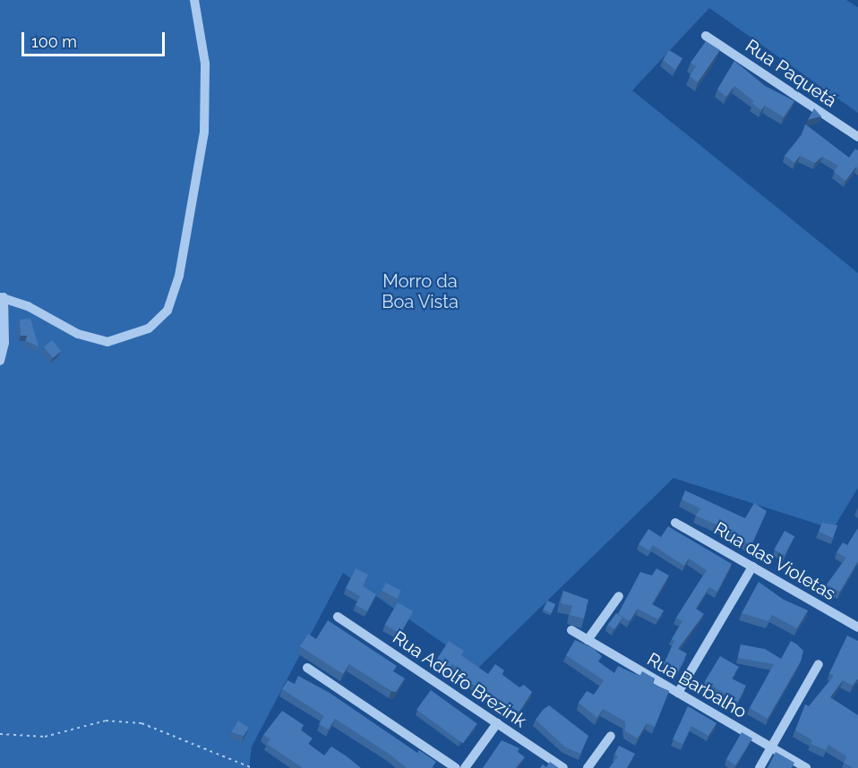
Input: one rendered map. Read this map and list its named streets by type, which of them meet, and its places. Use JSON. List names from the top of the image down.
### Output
{
  "streets": {
    "street": [
      "Rua Paquetá",
      "Rua das Violetas",
      "Rua Adolfo Brezink",
      "Rua Barbalho"
    ]
  },
  "parks": ["Morro da Boa Vista"],
  "scale_bar": "100 m"
}
